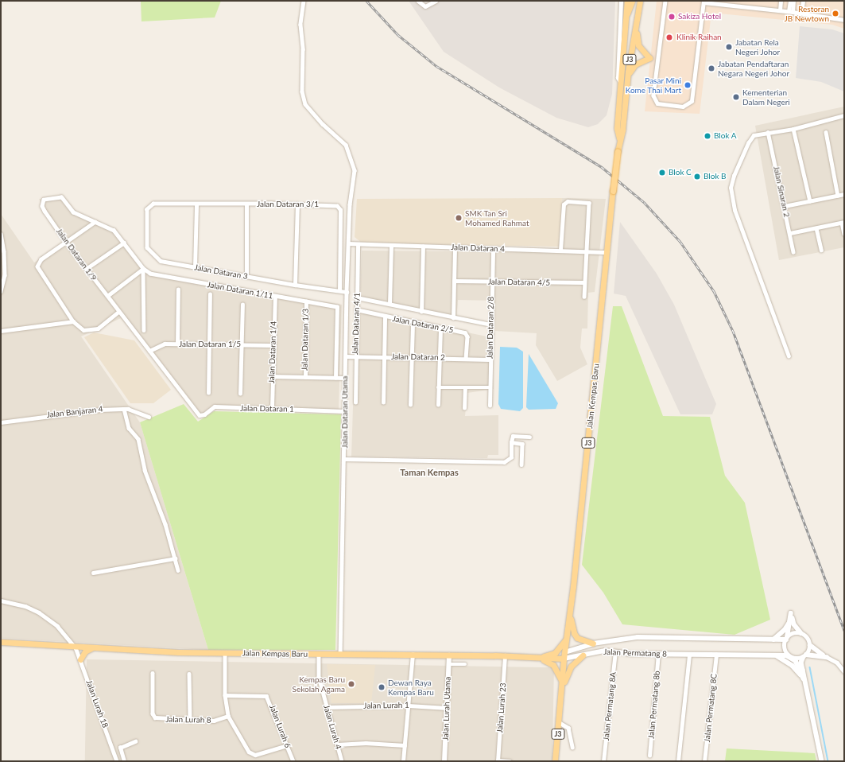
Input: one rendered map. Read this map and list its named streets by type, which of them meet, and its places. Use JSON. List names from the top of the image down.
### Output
{
  "streets": {
    "main road": ["J3", "Jalan Kempas Baru"],
    "street": [
      "Jalan Sinaran 2",
      "Jalan Dataran 3/1",
      "Jalan Dataran 4",
      "Jalan Dataran 1/9",
      "Jalan Dataran 3",
      "Jalan Dataran 4/5",
      "Jalan Dataran 1/11",
      "Jalan Dataran 4/1",
      "Jalan Dataran 2/5",
      "Jalan Dataran 2/8",
      "Jalan Dataran 1/3",
      "Jalan Dataran 1/5",
      "Jalan Dataran 1/4",
      "Jalan Dataran 2",
      "Jalan Dataran 1",
      "Jalan Banjaran 4",
      "Jalan Dataran Utama",
      "Jalan Permatang 8",
      "Jalan Lurah 18",
      "Jalan Permatang 8b",
      "Jalan Lurah 1",
      "Jalan Permatang 8A",
      "Jalan Lurah 23",
      "Jalan Permatang 8C",
      "Jalan Lurah Utama",
      "Jalan Lurah 8",
      "Jalan Lurah 6",
      "Jalan Lurah 4"
    ]
  },
  "crossings": [
    ["Jalan Dataran 3/1", "Jalan Dataran 3"],
    ["Jalan Dataran 4", "Jalan Dataran 4/1"],
    ["Jalan Dataran 4", "Jalan Dataran 2/8"],
    ["Jalan Dataran 4", "Jalan Kempas Baru"],
    ["Jalan Dataran 4", "Jalan Dataran Utama"],
    ["Jalan Dataran 1/9", "Jalan Dataran 1/11"],
    ["Jalan Dataran 1/9", "Jalan Dataran 1/5"],
    ["Jalan Dataran 1/9", "Jalan Dataran 1"],
    ["Jalan Dataran 3", "Jalan Dataran Utama"],
    ["Jalan Dataran 4/5", "Jalan Dataran 2/8"],
    ["Jalan Dataran 1/11", "Jalan Dataran 1/3"],
    ["Jalan Dataran 1/11", "Jalan Dataran 1/4"],
    ["Jalan Dataran 4/1", "Jalan Dataran 2/5"],
    ["Jalan Dataran 4/1", "Jalan Dataran 2"],
    ["Jalan Dataran 2/5", "Jalan Dataran 2"],
    ["Jalan Dataran 2/8", "Jalan Dataran 2"],
    ["Jalan Dataran 1/5", "Jalan Dataran 1/4"],
    ["Jalan Dataran 1/4", "Jalan Dataran 1"],
    ["Jalan Dataran 2", "Jalan Dataran Utama"],
    ["Jalan Kempas Baru", "Jalan Dataran Utama"],
    ["Jalan Kempas Baru", "Jalan Permatang 8"],
    ["Jalan Kempas Baru", "Jalan Lurah 18"],
    ["Jalan Kempas Baru", "Jalan Lurah 23"],
    ["Jalan Kempas Baru", "Jalan Lurah Utama"],
    ["Jalan Kempas Baru", "Jalan Lurah 4"],
    ["Jalan Dataran 1", "Jalan Dataran Utama"],
    ["Jalan Permatang 8", "Jalan Permatang 8b"],
    ["Jalan Permatang 8", "Jalan Permatang 8A"],
    ["Jalan Permatang 8", "Jalan Permatang 8C"],
    ["Jalan Lurah 1", "Jalan Lurah Utama"],
    ["Jalan Lurah 1", "Jalan Lurah 4"]
  ],
  "districts": ["Taman Kempas"],
  "places": [
    "Restoran JB Newtown",
    "Sakiza Hotel",
    "Klinik Raihan",
    "Jabatan Rela Negeri Johor",
    "Jabatan Pendaftaran Negara Negeri Johor",
    "Pasar Mini Kome Thai Mart",
    "Kementerian Dalam Negeri",
    "Blok A",
    "Blok C",
    "Blok B",
    "SMK Tan Sri Mohamed Rahmat",
    "Kempas Baru Sekolah Agama",
    "Dewan Raya Kempas Baru"
  ]
}
